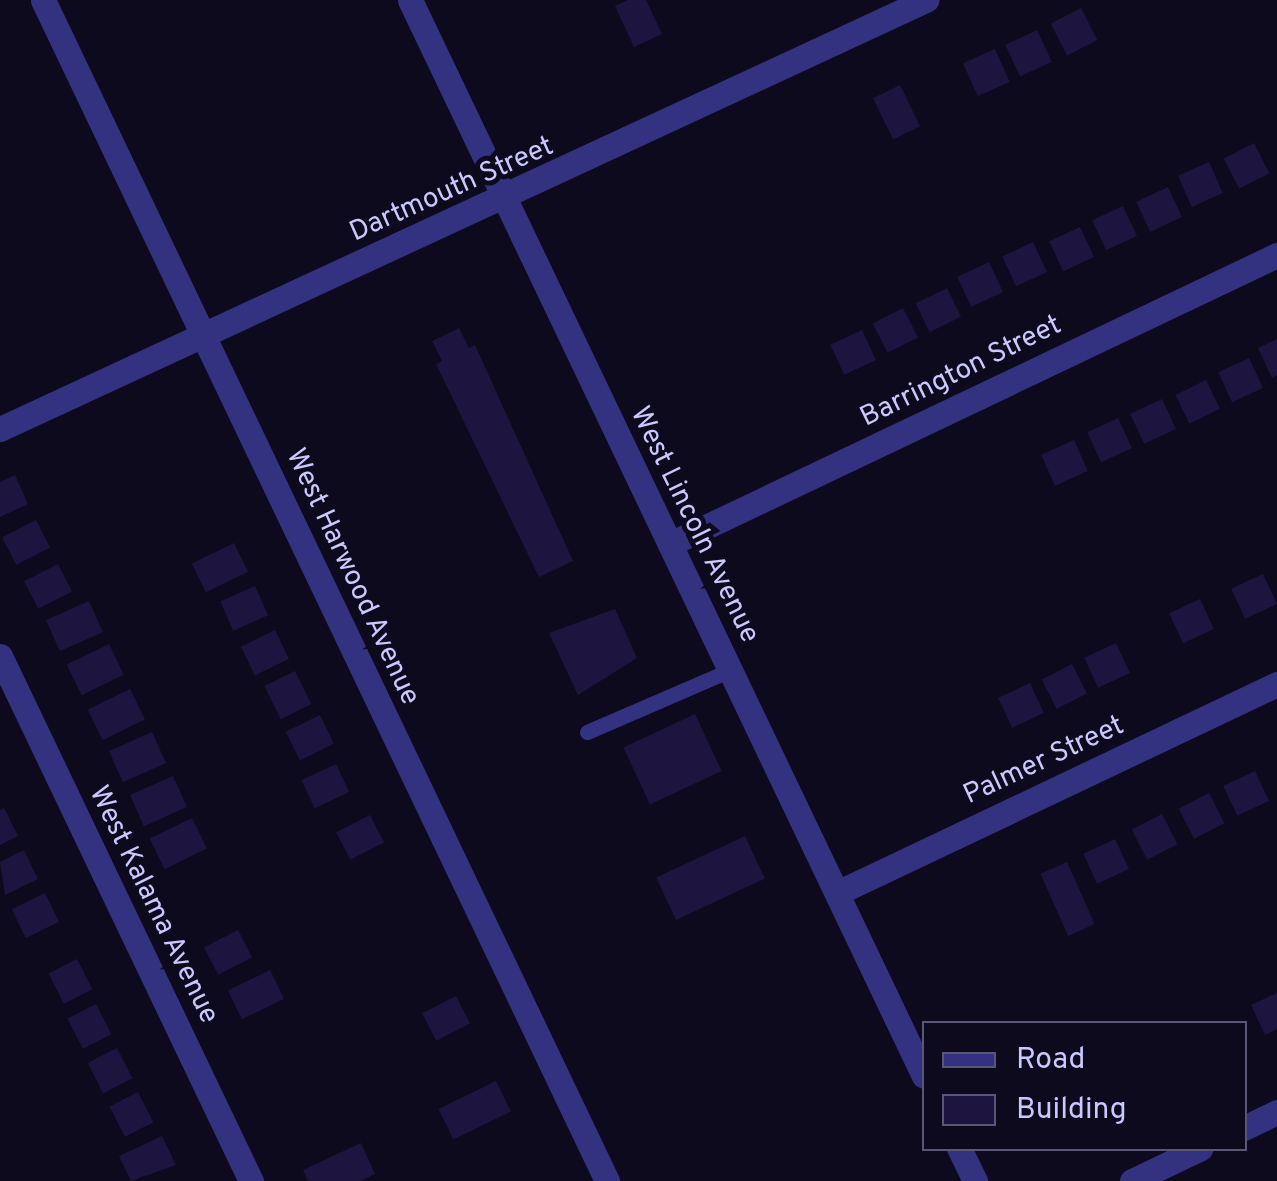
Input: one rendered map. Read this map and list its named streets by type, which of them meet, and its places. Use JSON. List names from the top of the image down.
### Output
{
  "streets": {
    "street": [
      "Dartmouth Street",
      "Barrington Street",
      "West Lincoln Avenue",
      "West Harwood Avenue",
      "Palmer Street",
      "West Kalama Avenue"
    ]
  },
  "crossings": [
    ["Dartmouth Street", "West Lincoln Avenue"],
    ["Dartmouth Street", "West Harwood Avenue"],
    ["Barrington Street", "West Lincoln Avenue"],
    ["West Lincoln Avenue", "Palmer Street"]
  ],
  "legend": ["Road", "Building"]
}
